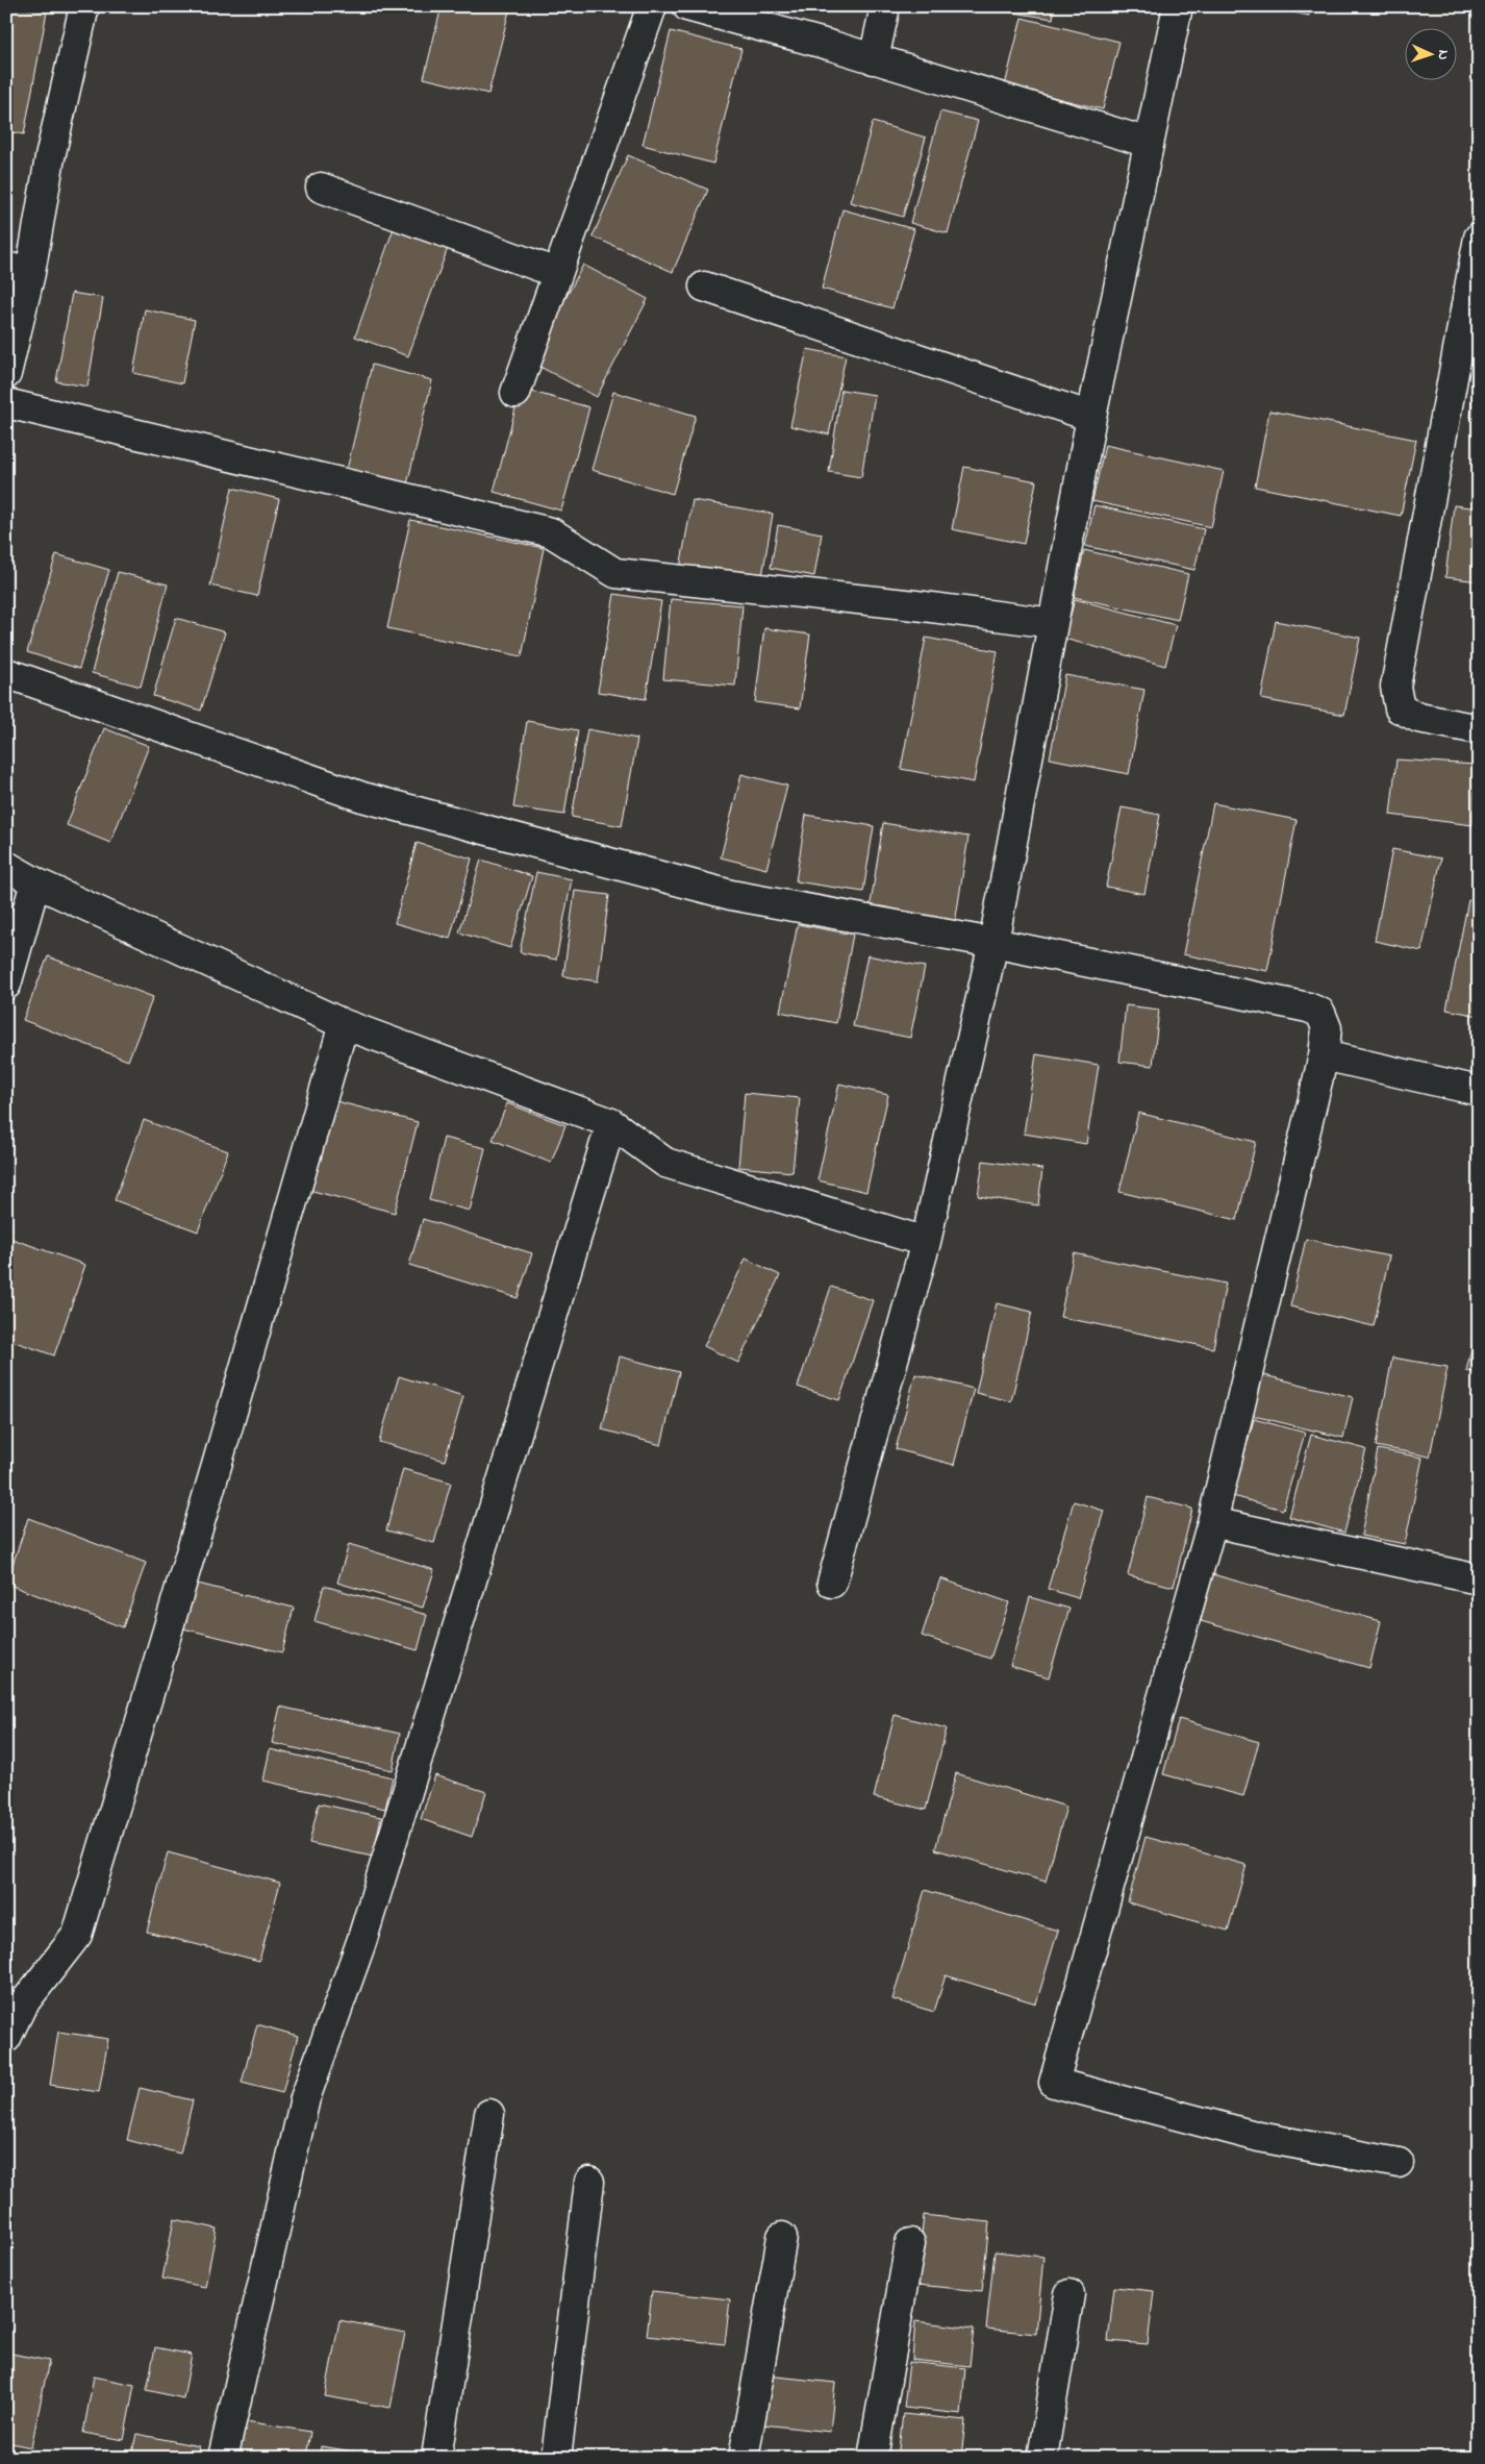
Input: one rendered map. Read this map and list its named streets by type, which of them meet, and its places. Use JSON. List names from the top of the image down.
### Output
{
  "north": "right"
}
